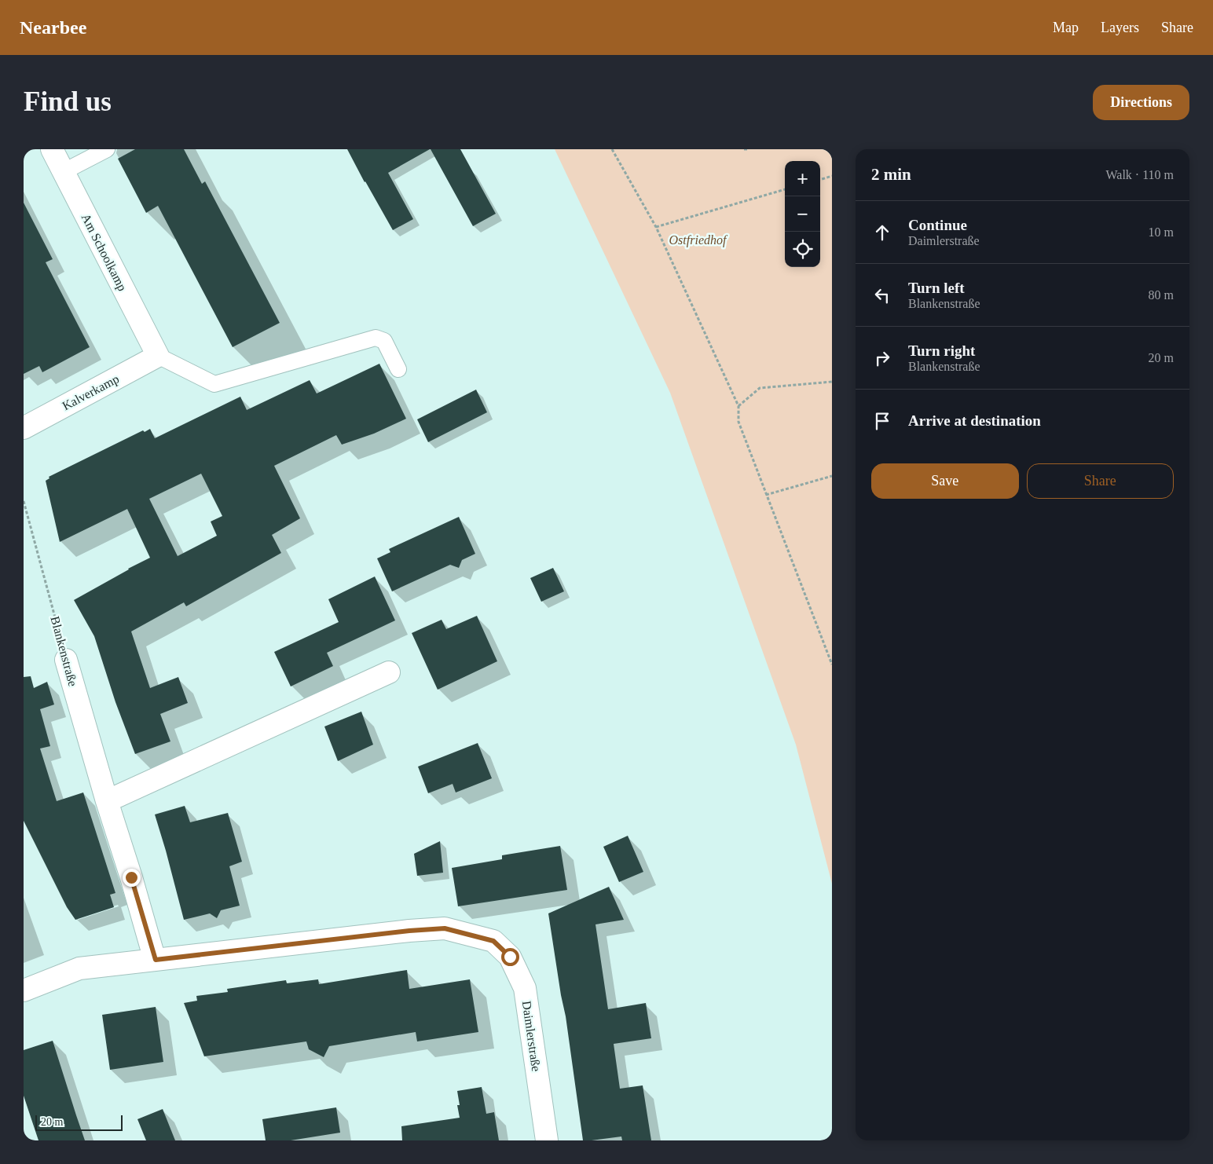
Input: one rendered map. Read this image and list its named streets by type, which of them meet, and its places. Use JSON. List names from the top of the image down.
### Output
{
  "streets": {
    "street": [
      "Am Schoolkamp",
      "Kalverkamp",
      "Blankenstraße",
      "Daimlerstraße"
    ]
  },
  "crossings": [
    ["Am Schoolkamp", "Kalverkamp"],
    ["Blankenstraße", "Daimlerstraße"]
  ],
  "parks": ["Ostfriedhof"],
  "scale_bar": "20 m",
  "page": {
    "header": "Nearbee",
    "nav": ["Map", "Layers", "Share"],
    "buttons": [
      "Directions",
      ["Save", "Share"]
    ],
    "title": "Find us",
    "heading": ["2 min", "Walk · 110 m"],
    "map_buttons": ["+", "−"],
    "list": [
      ["Continue", "Daimlerstraße", "10 m"],
      ["Turn left", "Blankenstraße", "80 m"],
      ["Turn right", "Blankenstraße", "20 m"],
      "Arrive at destination"
    ],
    "scale": "20 m"
  }
}
